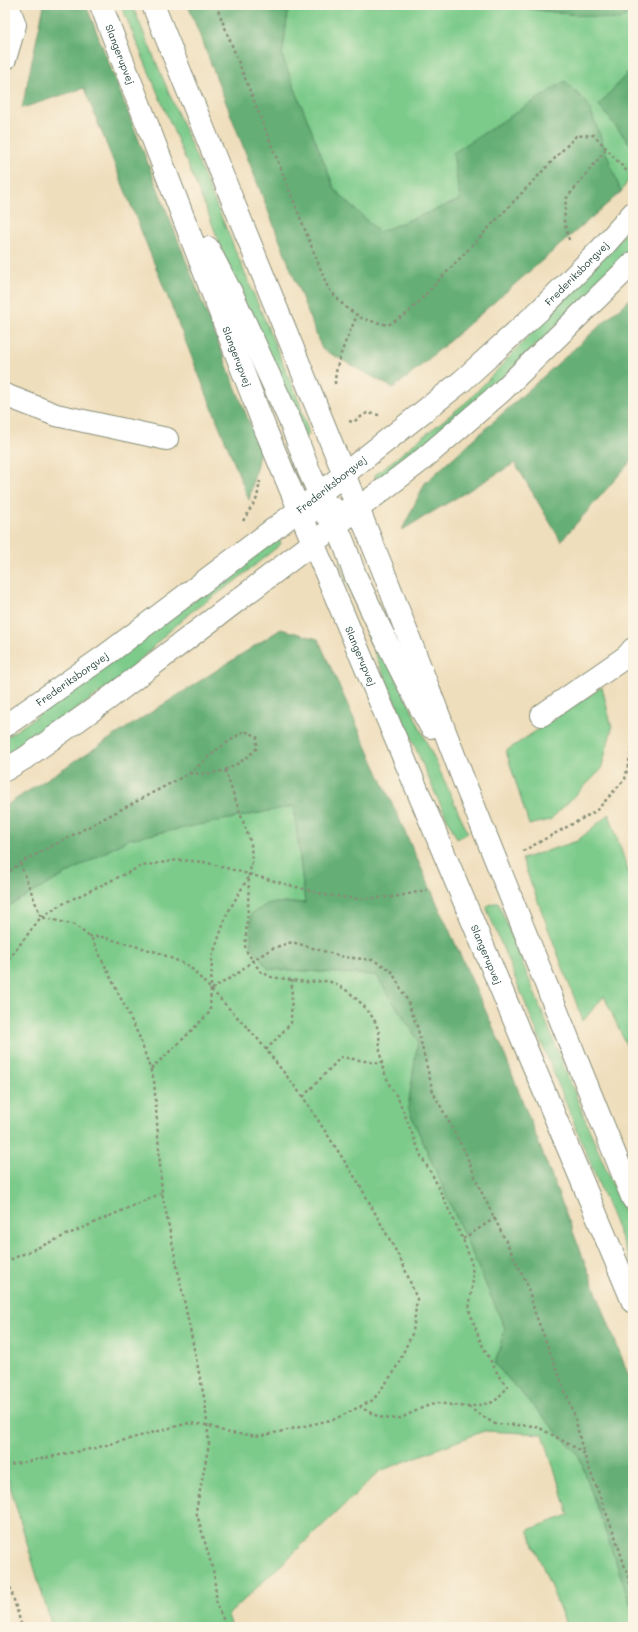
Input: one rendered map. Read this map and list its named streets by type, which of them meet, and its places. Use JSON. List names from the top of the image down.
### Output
{
  "streets": {
    "main road": ["Slangerupvej", "Frederiksborgvej"]
  },
  "crossings": [
    ["Slangerupvej", "Frederiksborgvej"]
  ]
}
